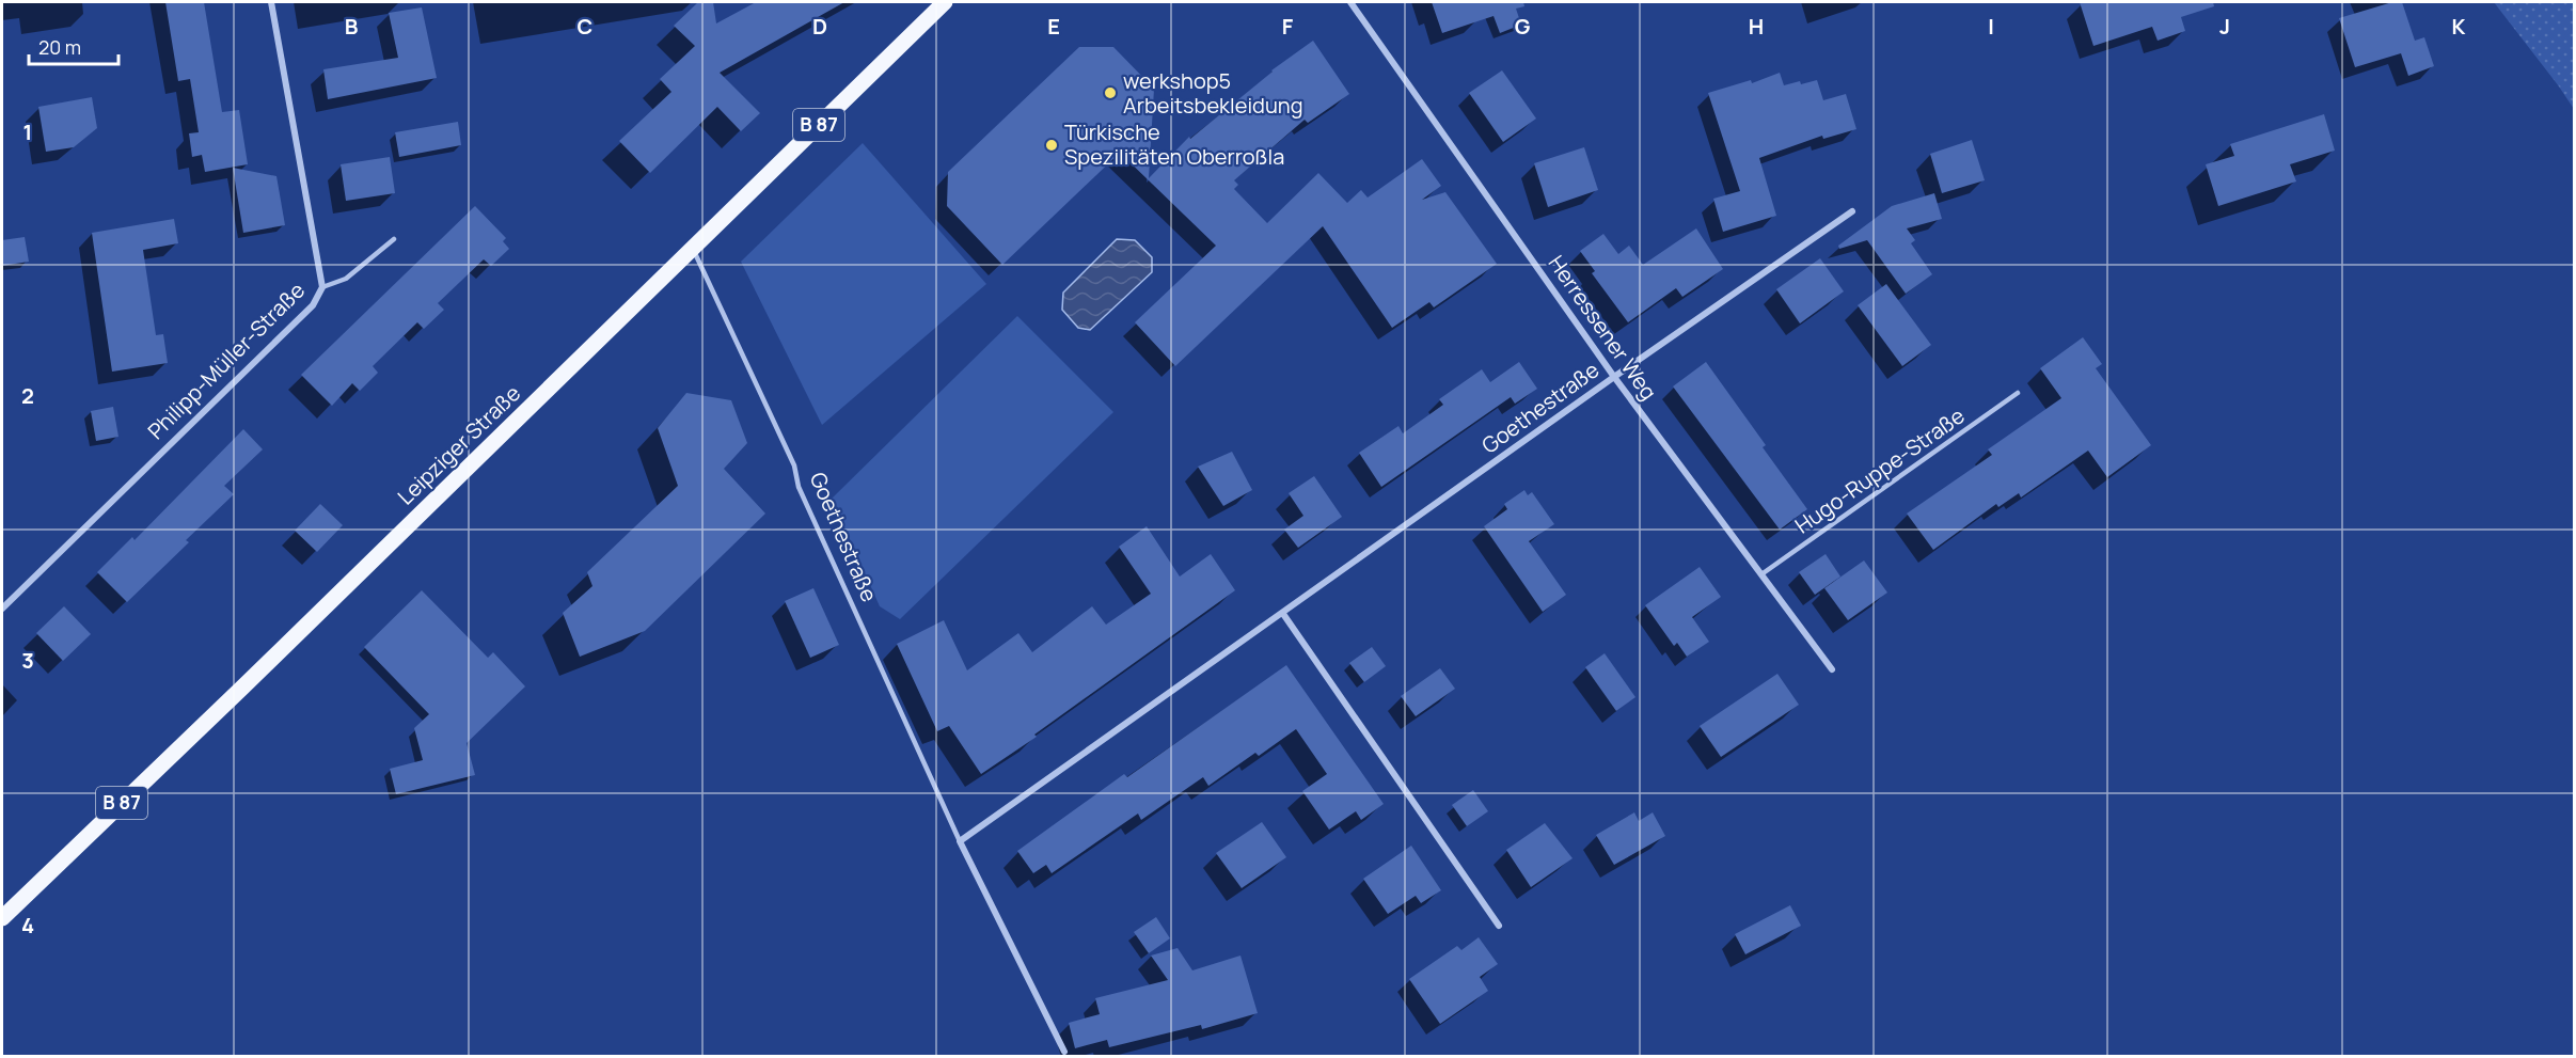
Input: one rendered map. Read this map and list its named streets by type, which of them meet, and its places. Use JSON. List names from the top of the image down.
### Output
{
  "streets": {
    "main road": ["B 87", "Leipziger Straße"],
    "street": ["Herressener Weg", "Philipp-Müller-Straße", "Goethestraße"],
    "lane": ["Hugo-Ruppe-Straße"]
  },
  "crossings": [
    ["Herressener Weg", "Goethestraße"],
    ["Herressener Weg", "Hugo-Ruppe-Straße"],
    ["Goethestraße", "Leipziger Straße"]
  ],
  "places": ["werkshop5 Arbeitsbekleidung", "Türkische Spezilitäten Oberroßla"],
  "scale_bar": "20 m",
  "grid": {
    "columns": [
      "B",
      "C",
      "D",
      "E",
      "F",
      "G",
      "H",
      "I",
      "J",
      "K"
    ],
    "rows": [
      "1",
      "2",
      "3",
      "4"
    ]
  }
}
